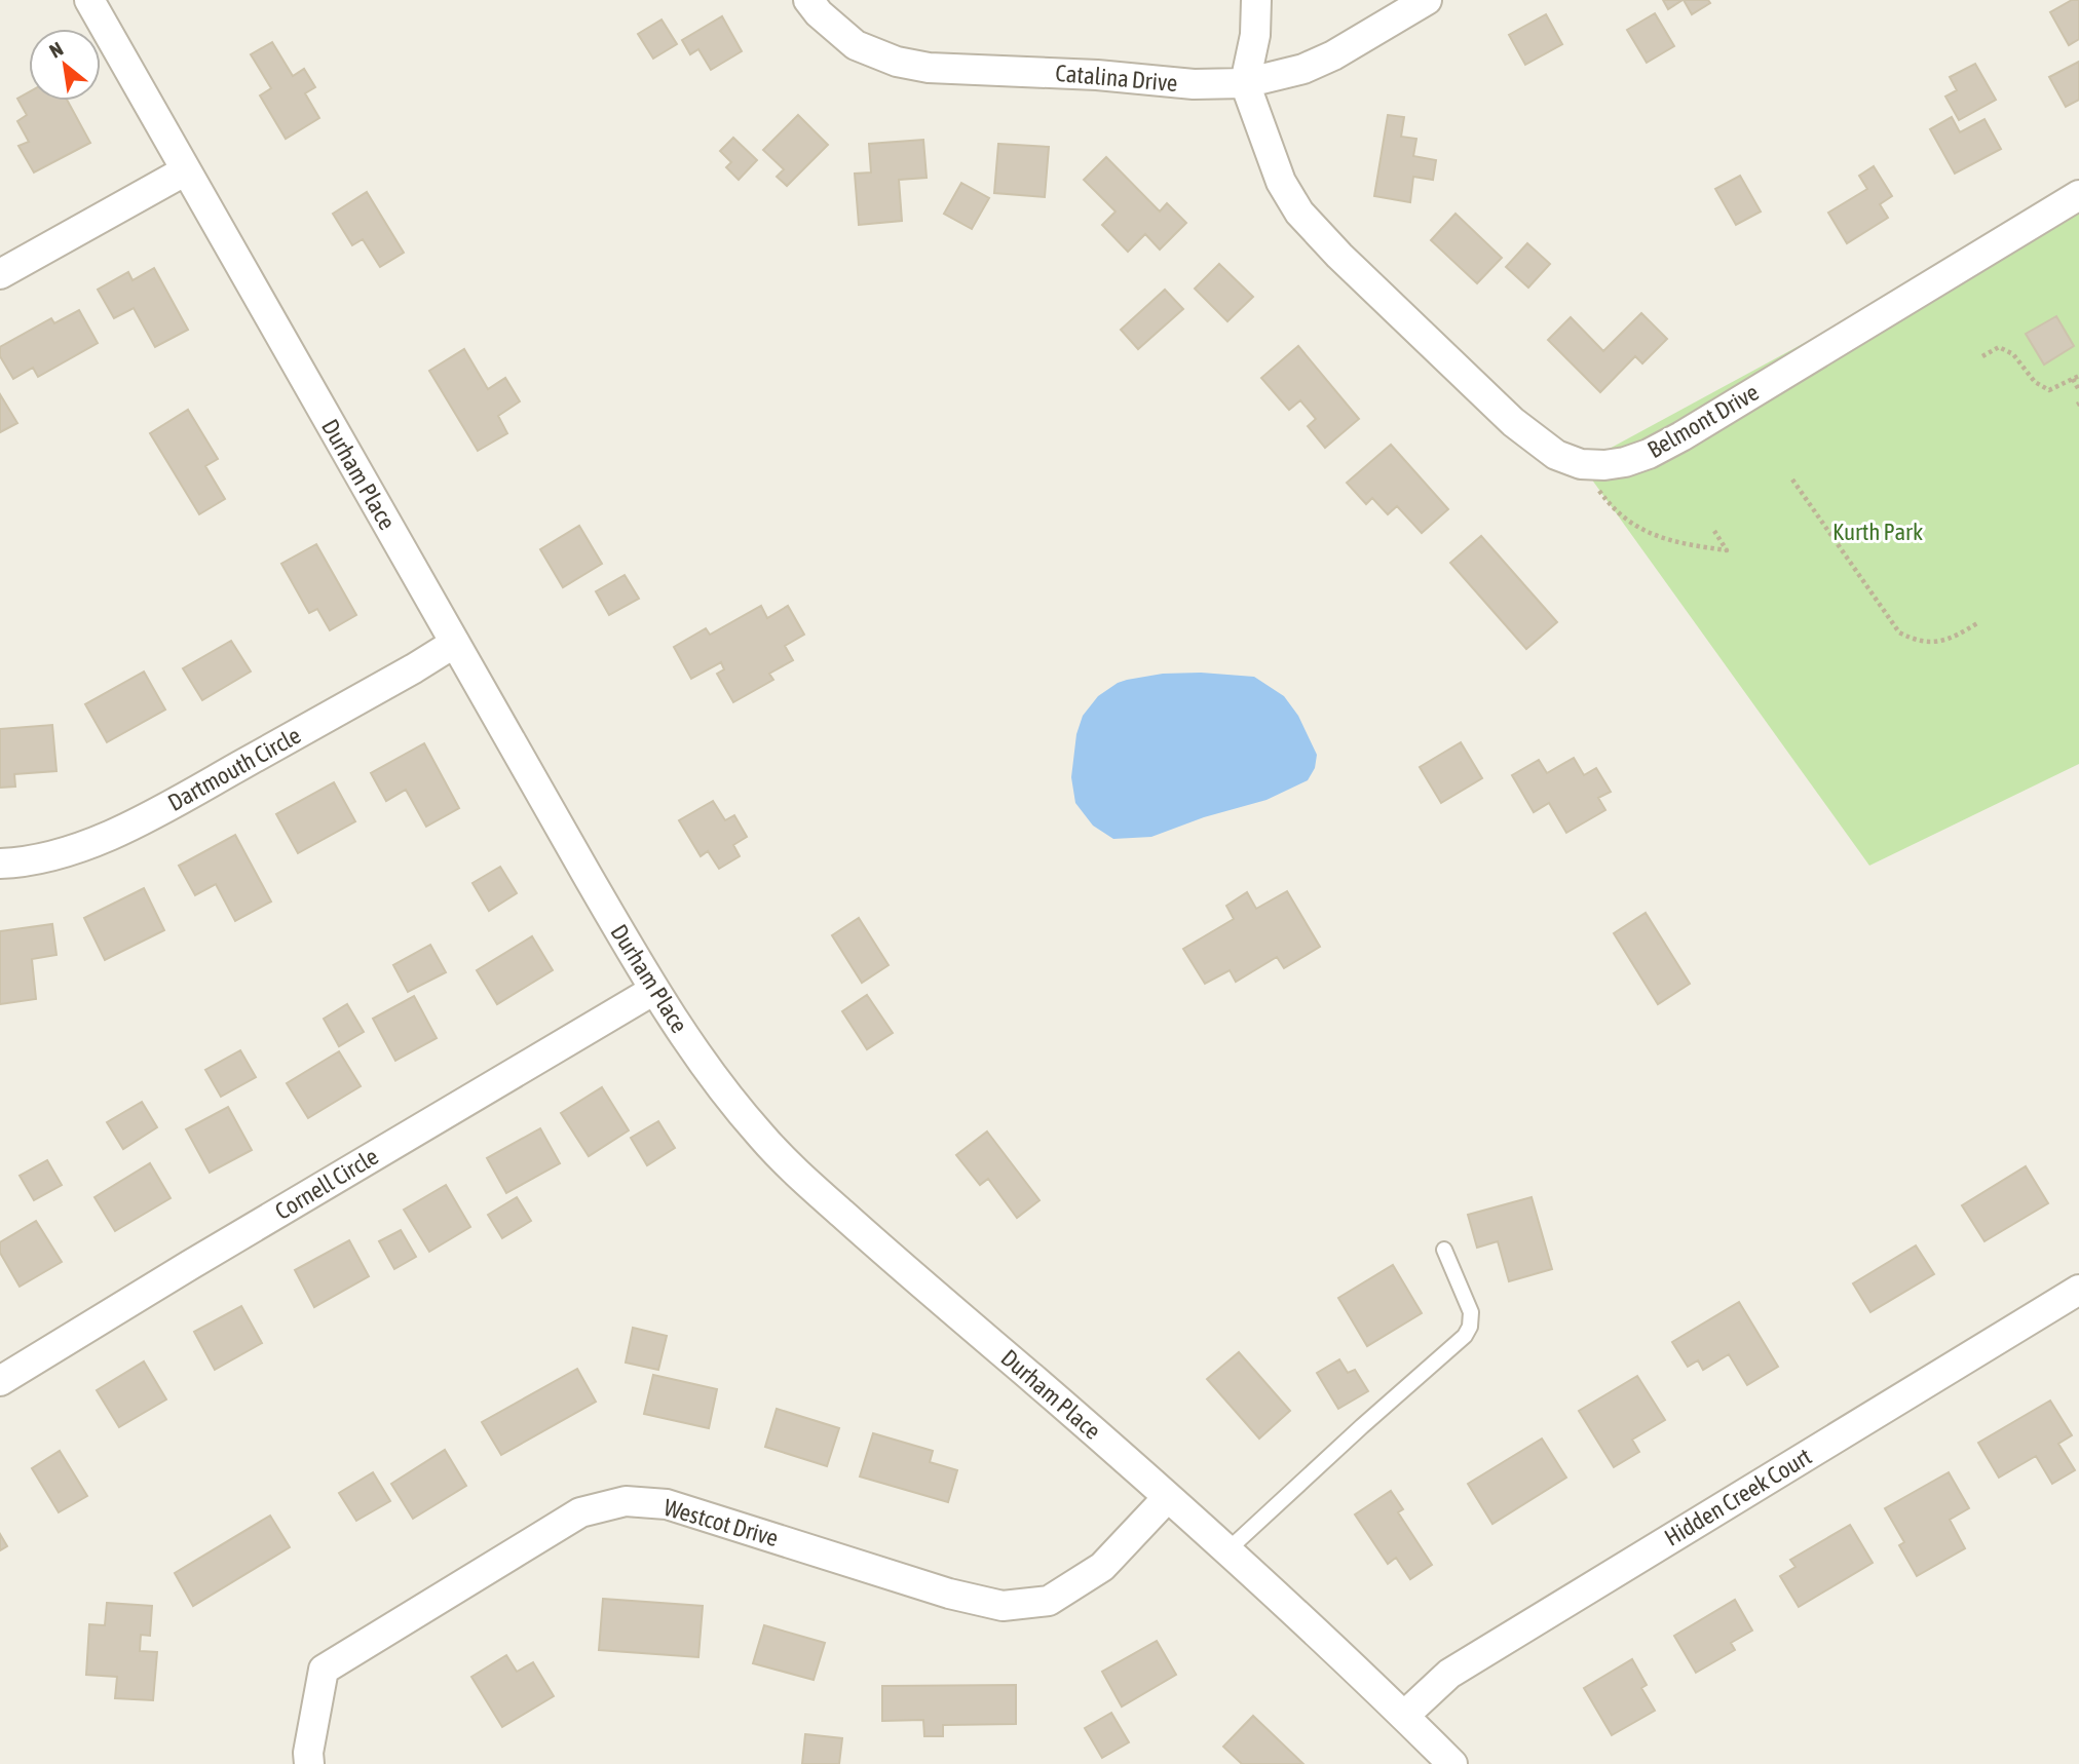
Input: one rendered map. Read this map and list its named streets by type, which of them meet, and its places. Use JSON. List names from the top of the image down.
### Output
{
  "streets": {
    "street": [
      "Catalina Drive",
      "Belmont Drive",
      "Durham Place",
      "Dartmouth Circle",
      "Cornell Circle",
      "Hidden Creek Court",
      "Westcot Drive"
    ]
  },
  "crossings": [
    ["Catalina Drive", "Belmont Drive"],
    ["Durham Place", "Dartmouth Circle"],
    ["Durham Place", "Cornell Circle"],
    ["Durham Place", "Hidden Creek Court"],
    ["Durham Place", "Westcot Drive"]
  ],
  "parks": ["Kurth Park"],
  "north": "top left"
}
